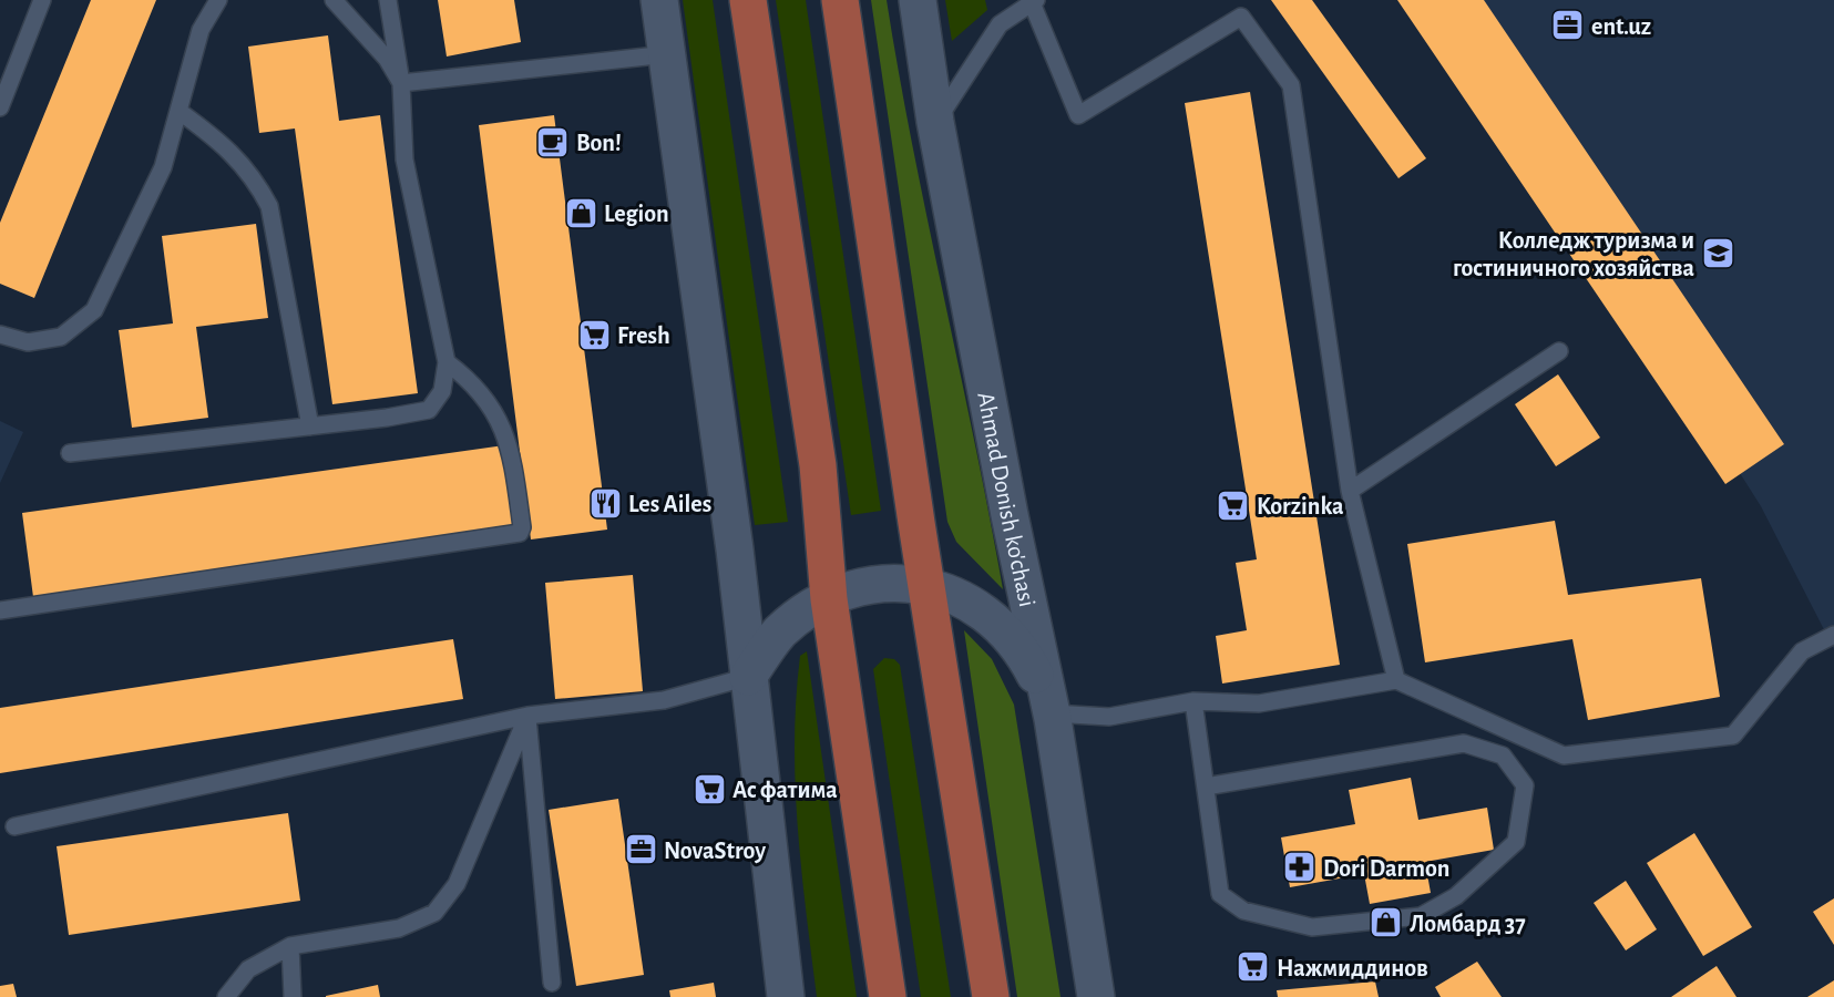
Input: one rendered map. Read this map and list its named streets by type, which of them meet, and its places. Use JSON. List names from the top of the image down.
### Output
{
  "streets": {
    "street": ["Ahmad Donish ko'chasi"]
  },
  "places": {
    "office": ["ent.uz", "NovaStroy"],
    "cafe": ["Bon!"],
    "shop": ["Legion", "Ломбард 37"],
    "school or university": ["Колледж туризма и гостиничного хозяйства"],
    "supermarket": [
      "Fresh",
      "Korzinka",
      "Ас фатима",
      "Нажмиддинов"
    ],
    "restaurant": ["Les Ailes"],
    "pharmacy": ["Dori Darmon"]
  }
}
